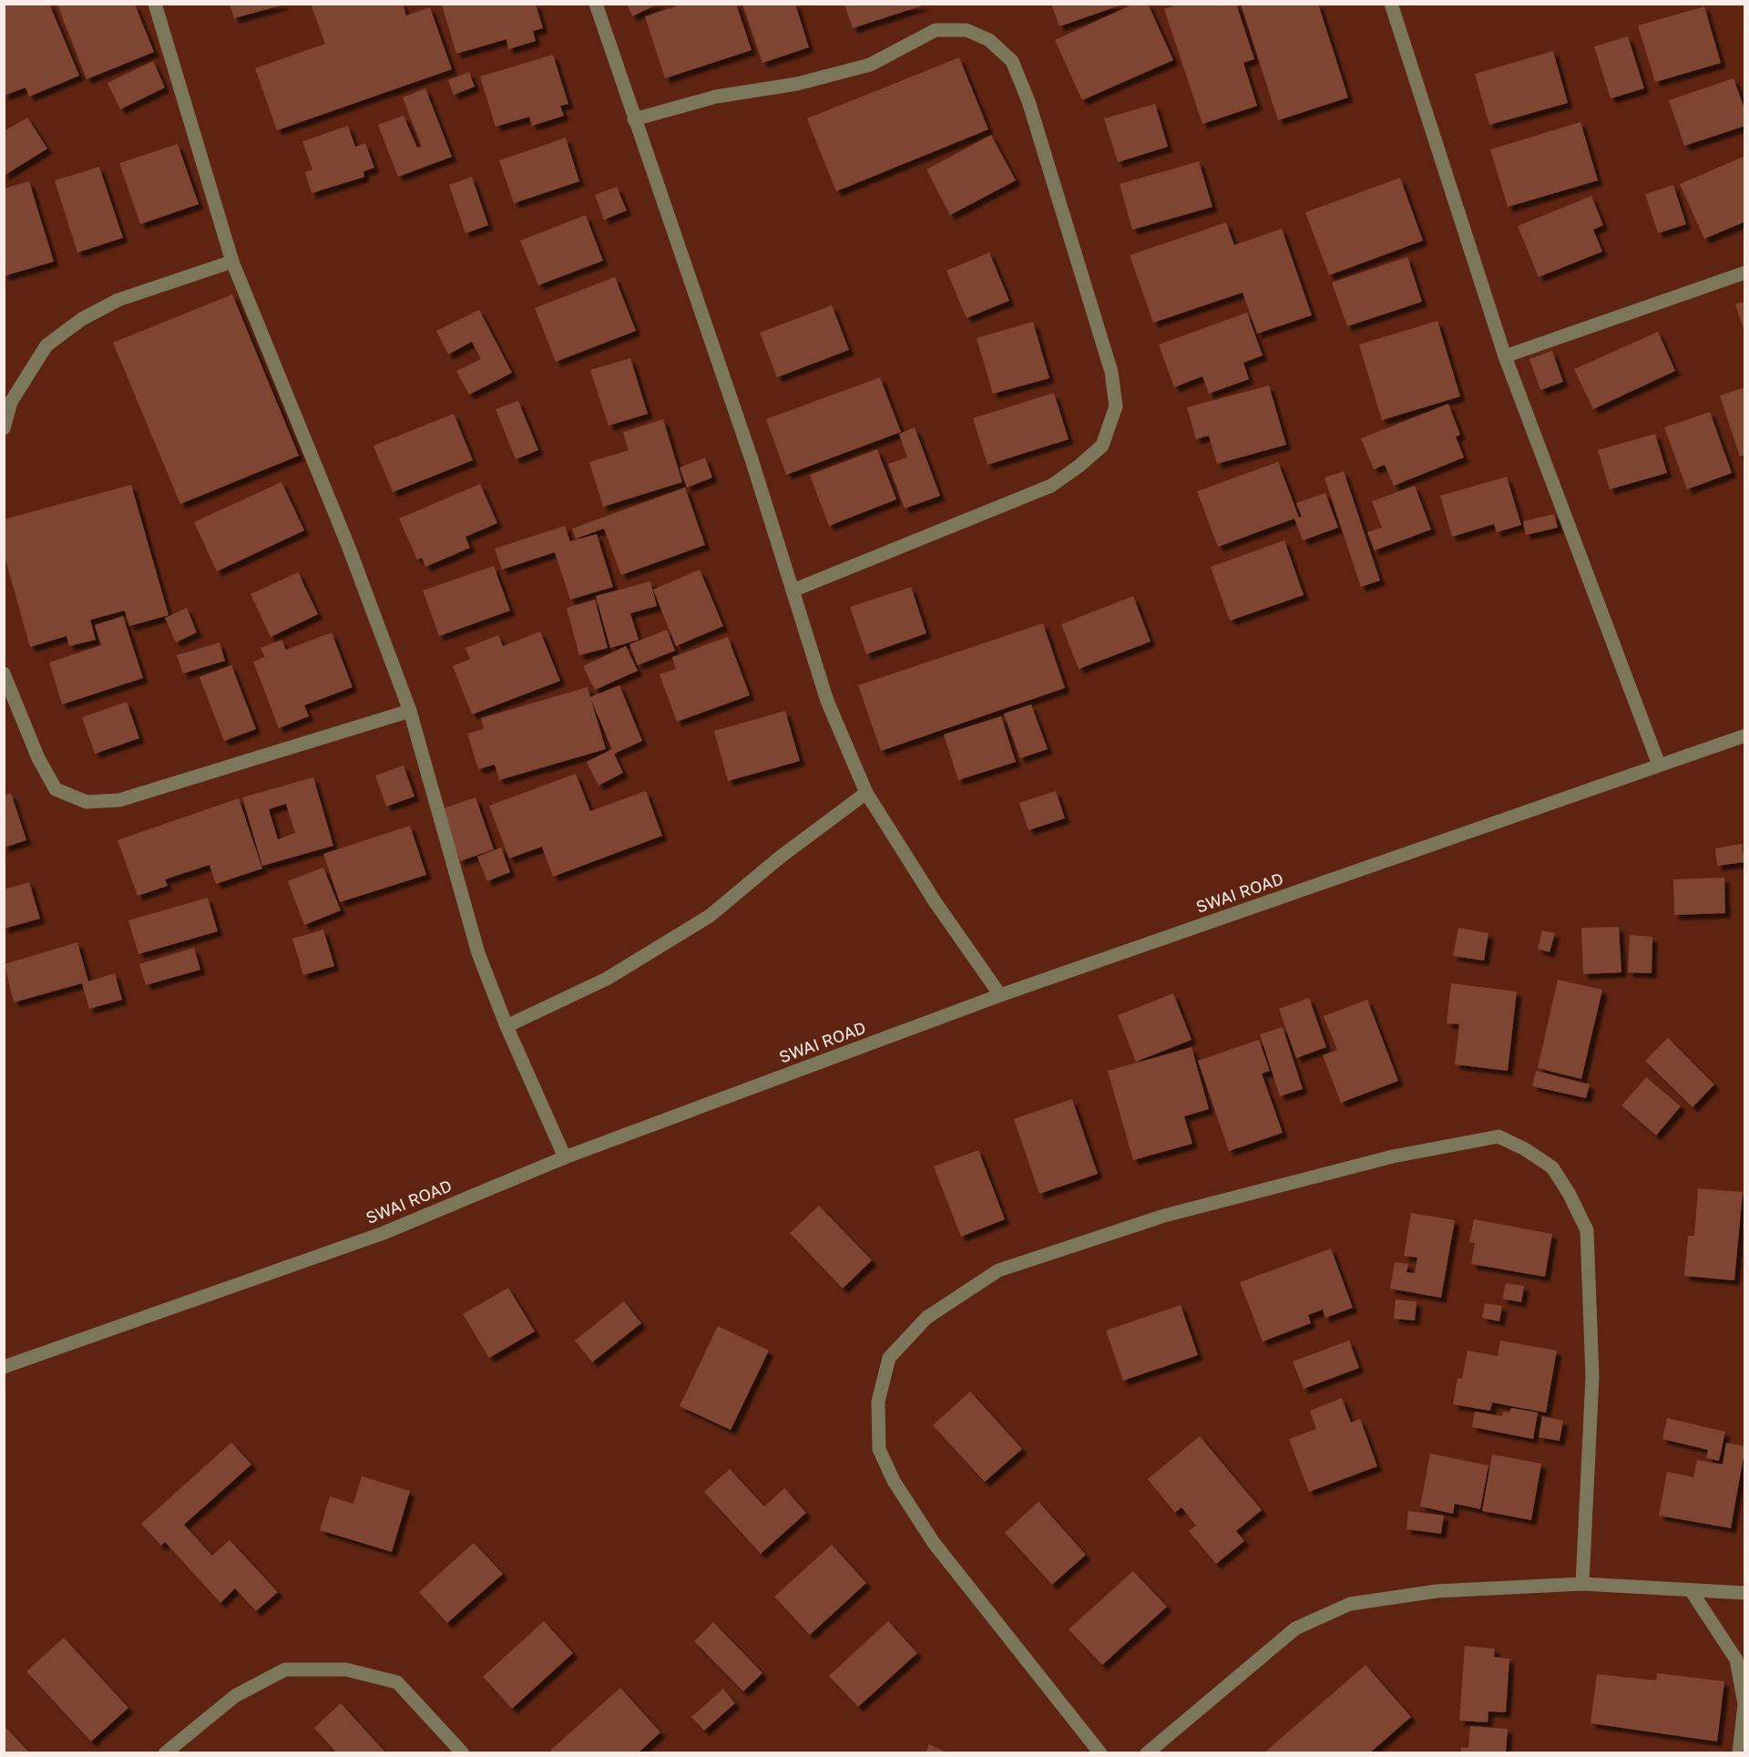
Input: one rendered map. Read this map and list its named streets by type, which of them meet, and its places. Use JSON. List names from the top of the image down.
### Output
{
  "streets": {
    "street": ["SWAI ROAD"]
  }
}
